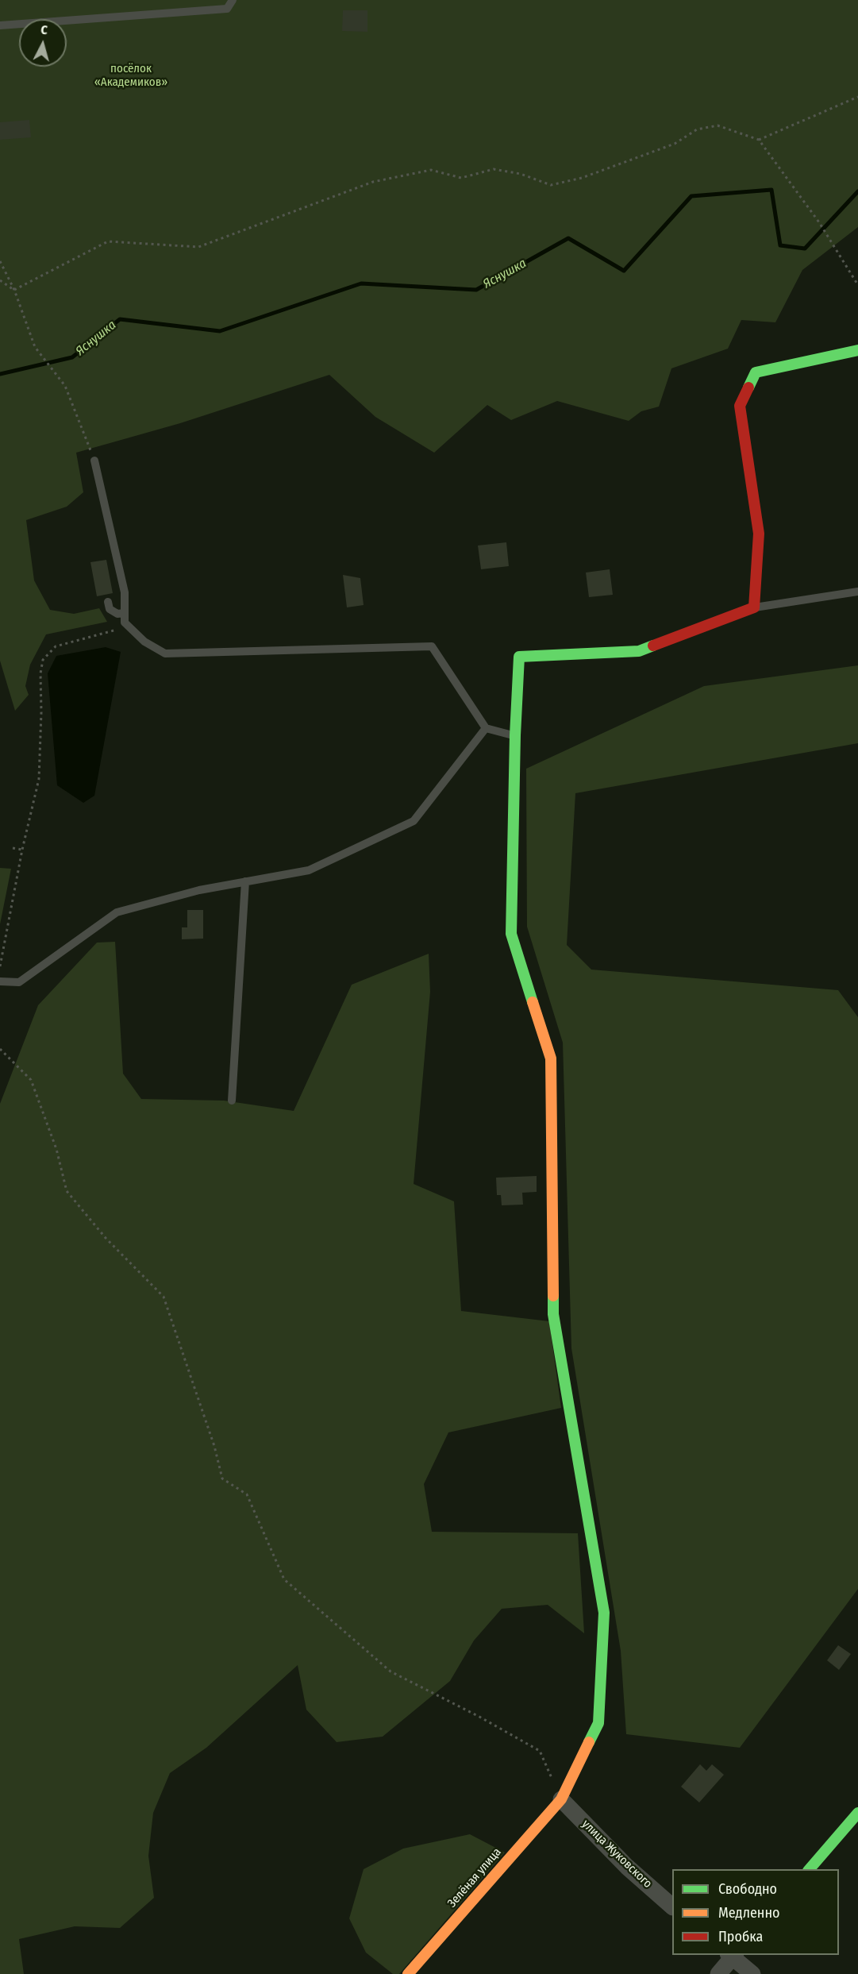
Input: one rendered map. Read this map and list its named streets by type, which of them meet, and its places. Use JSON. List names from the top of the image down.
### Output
{
  "streets": {
    "street": ["улица Жуковского", "Зелёная улица"]
  },
  "crossings": [
    ["улица Жуковского", "Зелёная улица"]
  ],
  "water": ["Яснушка"],
  "parks": ["посёлок «Академиков»"],
  "legend": ["Свободно", "Медленно", "Пробка"],
  "north": "top"
}
